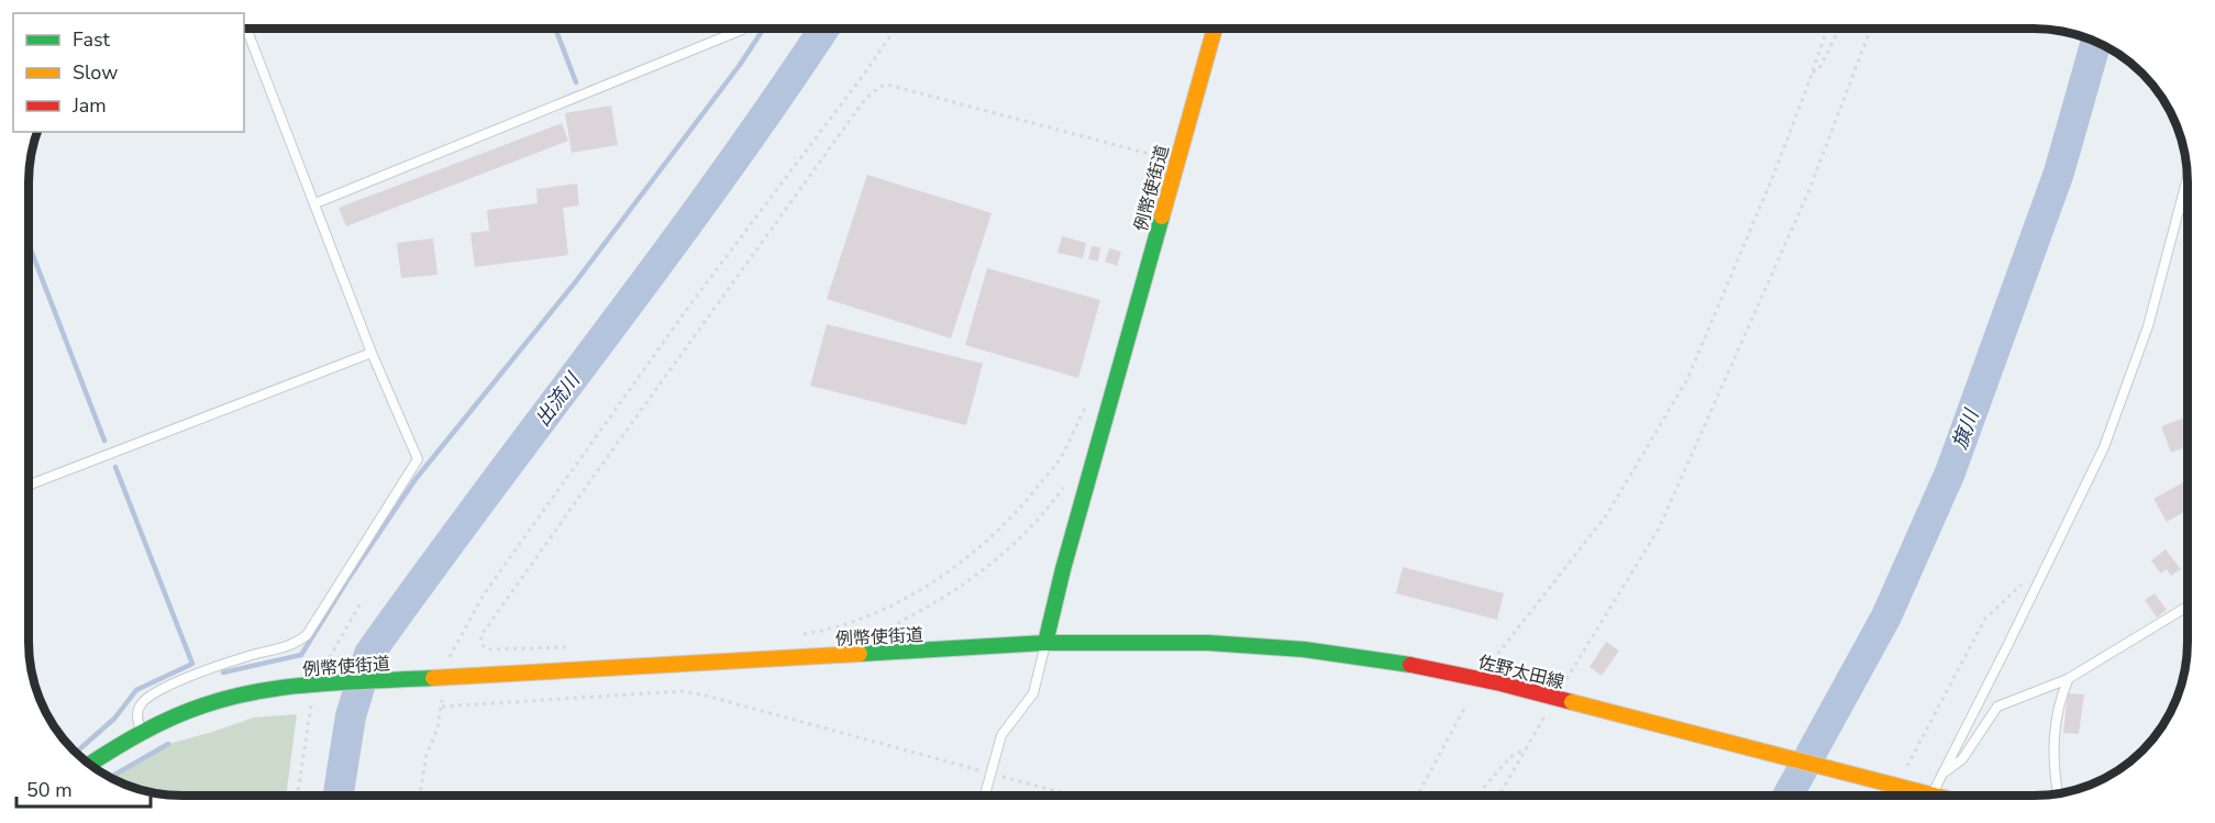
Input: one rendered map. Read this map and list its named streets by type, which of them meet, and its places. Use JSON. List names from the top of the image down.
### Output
{
  "streets": {
    "main road": ["例幣使街道", "佐野太田線"]
  },
  "crossings": [
    ["例幣使街道", "佐野太田線"]
  ],
  "water": ["出流川", "旗川"],
  "legend": ["Fast", "Slow", "Jam"],
  "scale_bar": "50 m"
}
